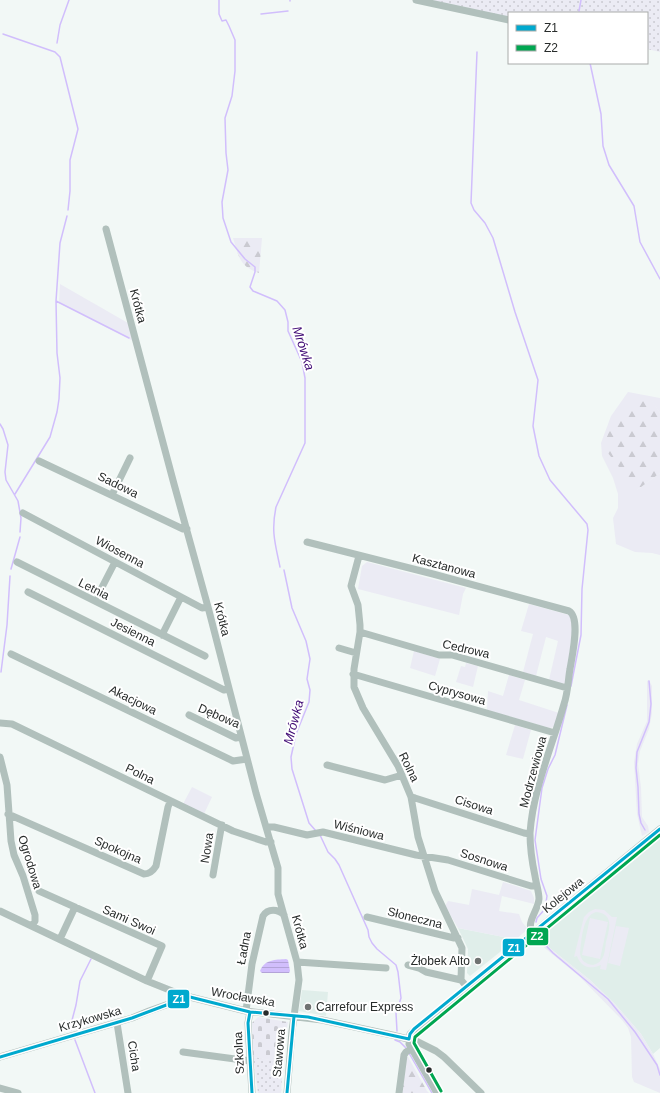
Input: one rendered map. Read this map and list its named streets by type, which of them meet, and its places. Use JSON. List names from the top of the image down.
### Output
{
  "streets": {
    "street": [
      "Krótka",
      "Sadowa",
      "Wiosenna",
      "Kasztanowa",
      "Letnia",
      "Jesienna",
      "Cedrowa",
      "Cyprysowa",
      "Akacjowa",
      "Dębowa",
      "Rolna",
      "Modrzewiowa",
      "Polna",
      "Cisowa",
      "Wiśniowa",
      "Nowa",
      "Spokojna",
      "Sosnowa",
      "Ogrodowa",
      "Kolejowa",
      "Słoneczna",
      "Sami Swoi",
      "Ładna",
      "Wrocławska",
      "Krzykowska",
      "Szkolna",
      "Stawowa",
      "Cicha"
    ]
  },
  "crossings": [
    ["Krótka", "Sadowa"],
    ["Krótka", "Wiosenna"],
    ["Krótka", "Jesienna"],
    ["Krótka", "Akacjowa"],
    ["Krótka", "Dębowa"],
    ["Krótka", "Polna"],
    ["Krótka", "Wiśniowa"],
    ["Krótka", "Ładna"],
    ["Krótka", "Wrocławska"],
    ["Krótka", "Stawowa"],
    ["Kasztanowa", "Rolna"],
    ["Kasztanowa", "Modrzewiowa"],
    ["Cedrowa", "Rolna"],
    ["Cedrowa", "Modrzewiowa"],
    ["Cyprysowa", "Rolna"],
    ["Cyprysowa", "Modrzewiowa"],
    ["Rolna", "Cisowa"],
    ["Rolna", "Wiśniowa"],
    ["Rolna", "Sosnowa"],
    ["Rolna", "Słoneczna"],
    ["Modrzewiowa", "Cisowa"],
    ["Modrzewiowa", "Sosnowa"],
    ["Modrzewiowa", "Kolejowa"],
    ["Polna", "Nowa"],
    ["Polna", "Spokojna"],
    ["Wiśniowa", "Sosnowa"],
    ["Spokojna", "Ogrodowa"],
    ["Ogrodowa", "Wrocławska"],
    ["Kolejowa", "Wrocławska"],
    ["Sami Swoi", "Wrocławska"],
    ["Ładna", "Wrocławska"],
    ["Ładna", "Szkolna"],
    ["Wrocławska", "Krzykowska"],
    ["Wrocławska", "Szkolna"],
    ["Wrocławska", "Stawowa"],
    ["Krzykowska", "Cicha"]
  ],
  "water": ["Mrówka"],
  "places": ["Żłobek Alto", "Carrefour Express"],
  "lines": ["transit line Z1", "transit line Z2"],
  "legend": ["Z1", "Z2"]
}
